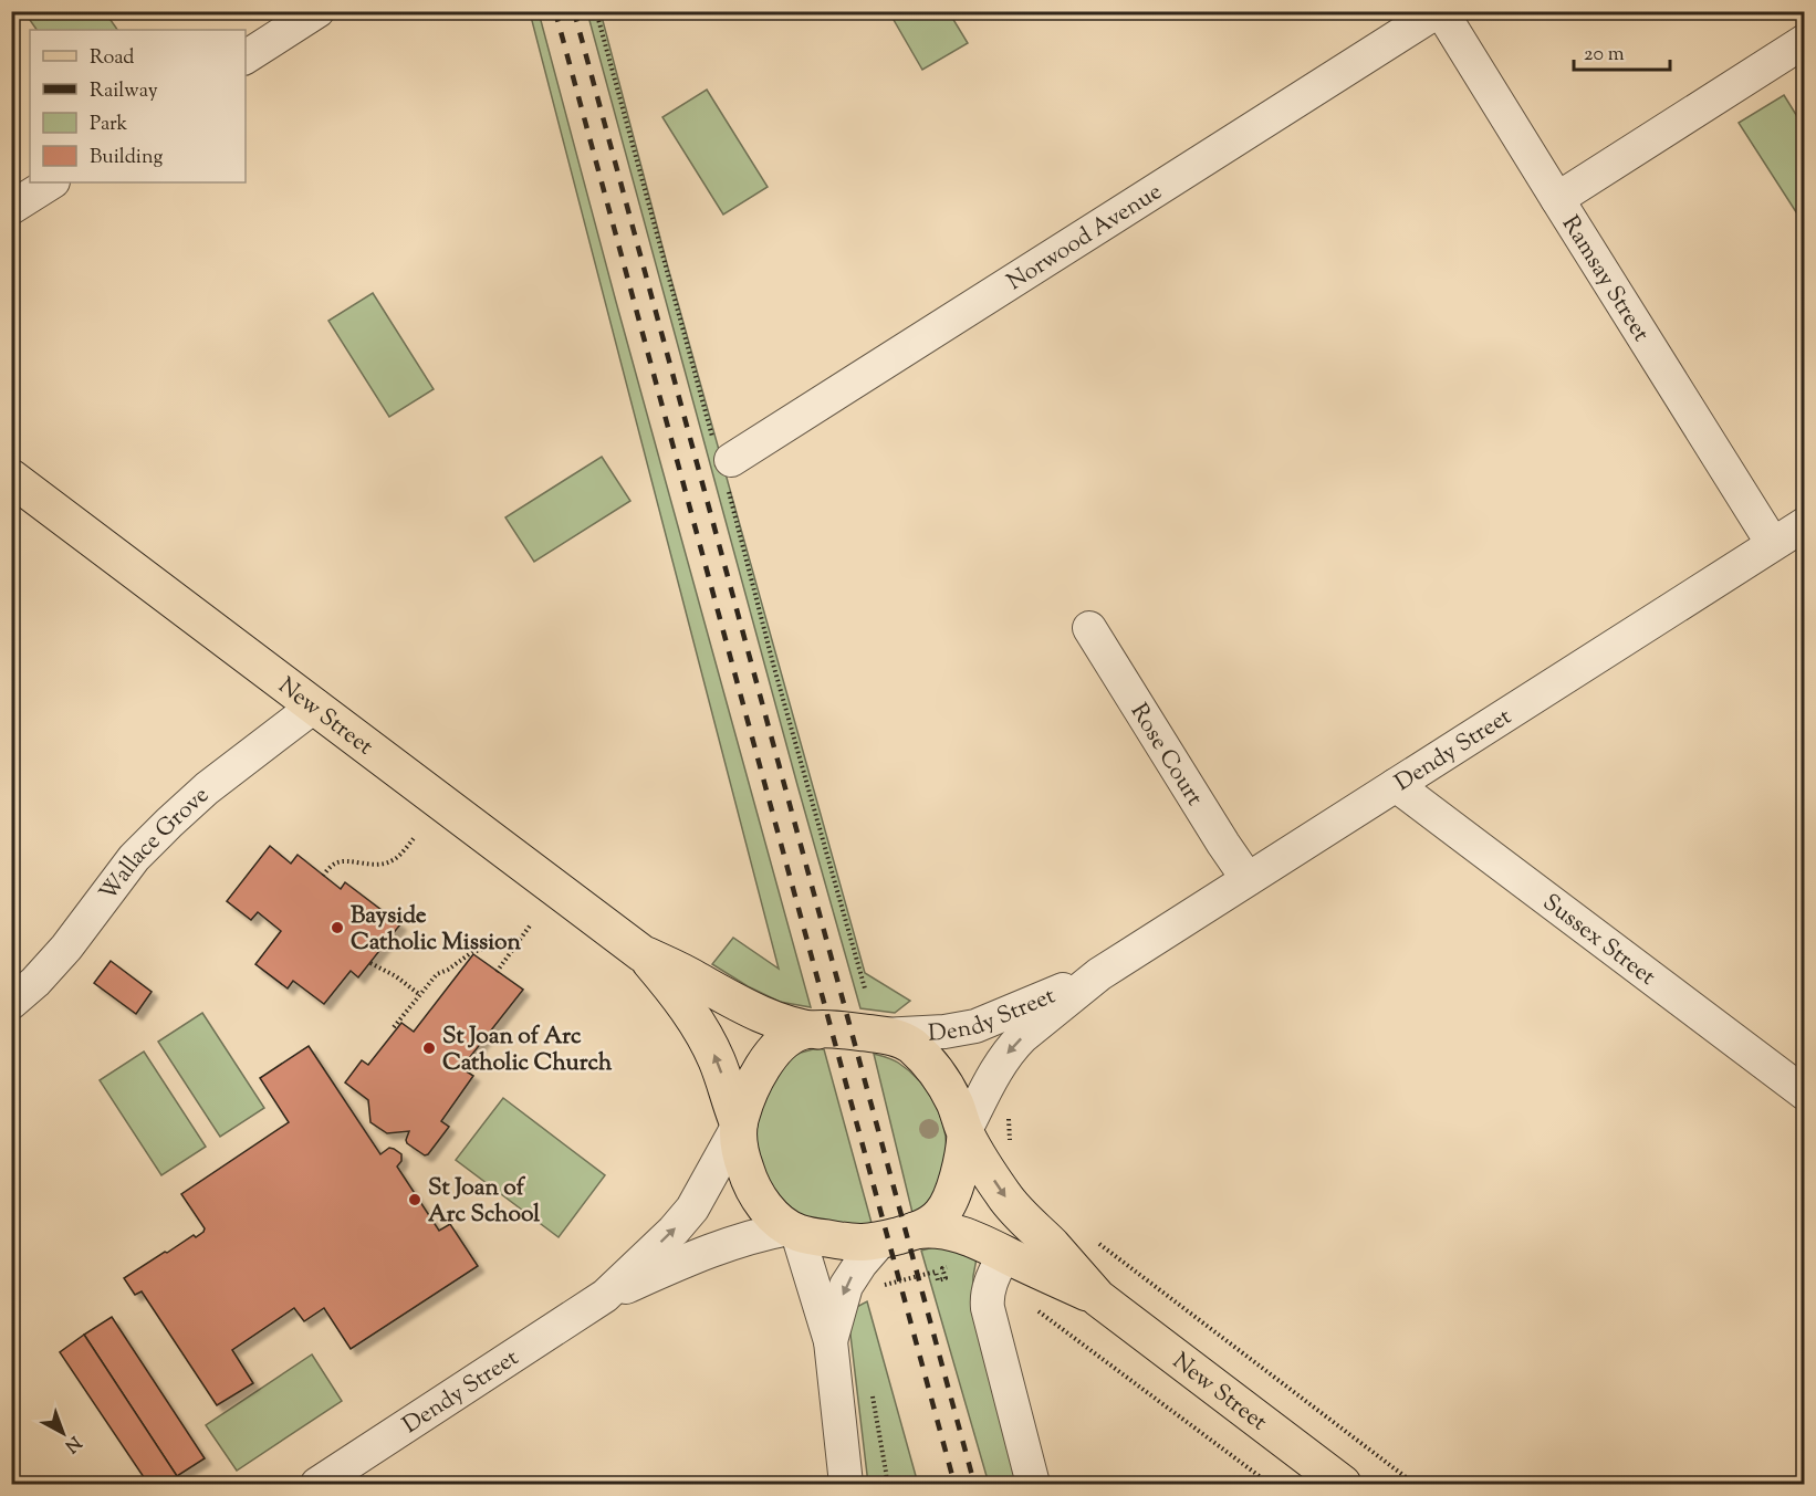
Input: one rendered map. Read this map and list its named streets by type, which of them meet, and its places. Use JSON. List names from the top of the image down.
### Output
{
  "streets": {
    "main road": ["New Street"],
    "street": [
      "Norwood Avenue",
      "Ramsay Street",
      "Dendy Street",
      "Rose Court",
      "Wallace Grove",
      "Sussex Street"
    ]
  },
  "crossings": [
    ["Norwood Avenue", "Ramsay Street"],
    ["Ramsay Street", "Dendy Street"],
    ["New Street", "Dendy Street"],
    ["New Street", "Wallace Grove"],
    ["Dendy Street", "Rose Court"],
    ["Dendy Street", "Sussex Street"]
  ],
  "places": ["Bayside Catholic Mission", "St Joan of Arc Catholic Church", "St Joan of Arc School"],
  "legend": [
    "Road",
    "Railway",
    "Park",
    "Building"
  ],
  "scale_bar": "20 m",
  "north": "bottom right"
}
